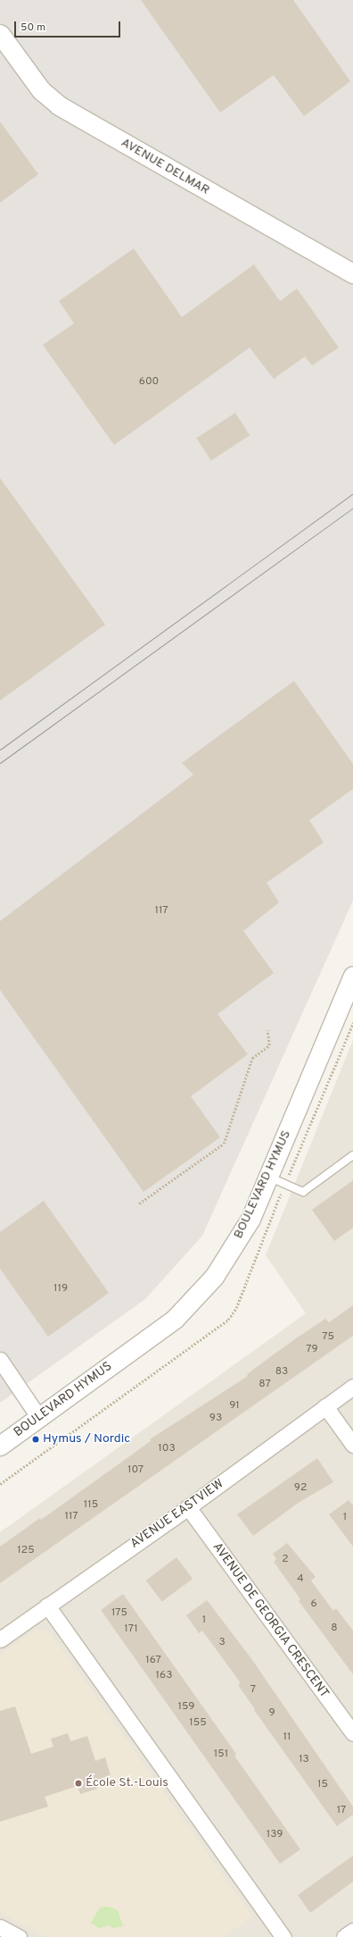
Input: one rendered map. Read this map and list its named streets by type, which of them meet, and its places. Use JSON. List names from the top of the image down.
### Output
{
  "streets": {
    "street": [
      "AVENUE DELMAR",
      "BOULEVARD HYMUS",
      "AVENUE EASTVIEW",
      "AVENUE DE GEORGIA CRESCENT"
    ]
  },
  "crossings": [
    ["AVENUE EASTVIEW", "AVENUE DE GEORGIA CRESCENT"]
  ],
  "places": ["Hymus / Nordic", "École St.-Louis"],
  "house_numbers": [
    "600",
    "117",
    "119",
    "75",
    "79",
    "83",
    "87",
    "91",
    "93",
    "103",
    "107",
    "92",
    "115",
    "117",
    "1",
    "125",
    "2",
    "4",
    "6",
    "175",
    "1",
    "8",
    "171",
    "3",
    "167",
    "163",
    "7",
    "159",
    "9",
    "155",
    "11",
    "151",
    "13",
    "15",
    "17",
    "139"
  ],
  "scale_bar": "50 m"
}
